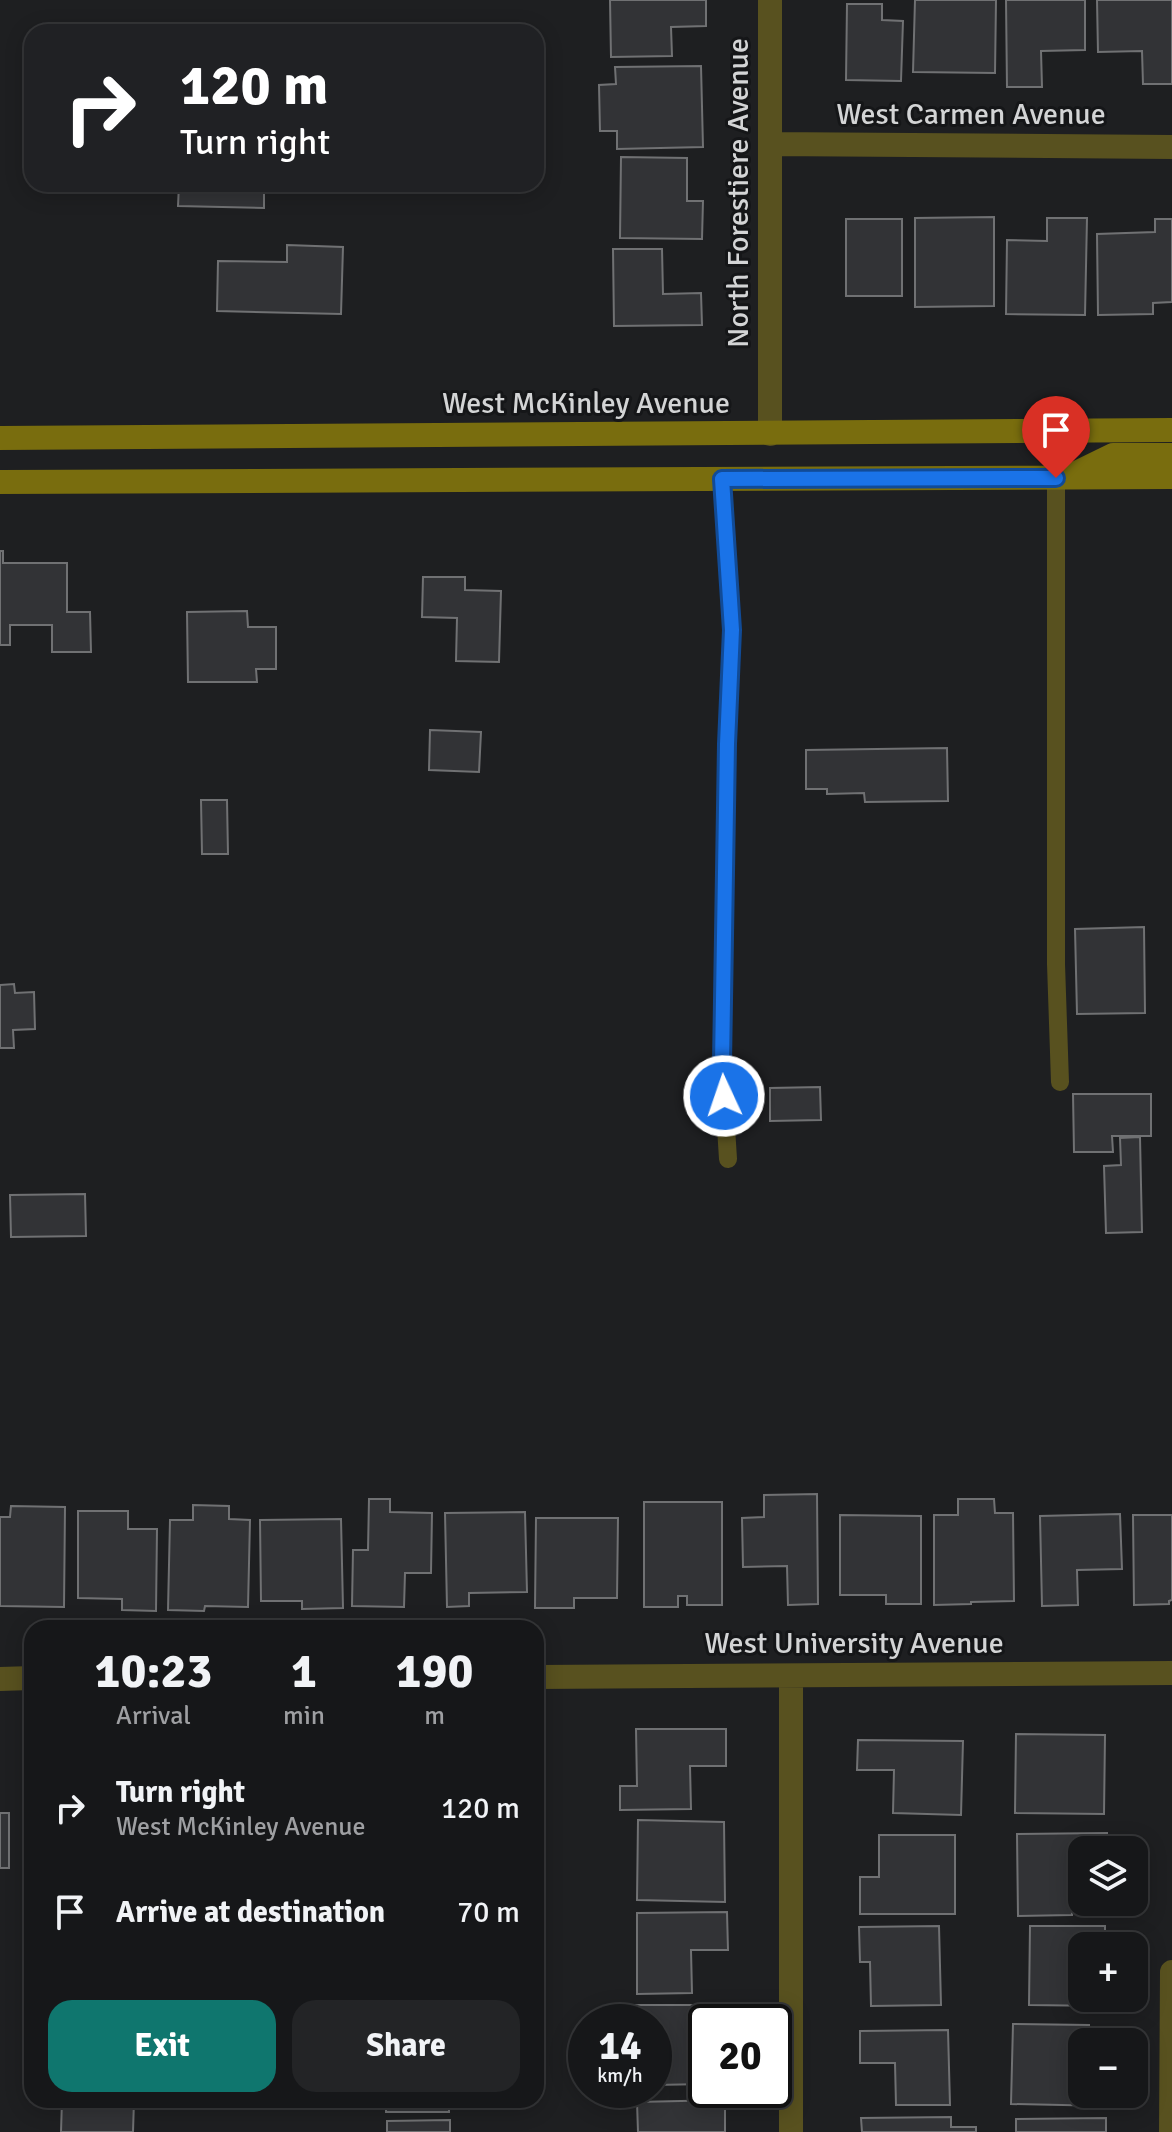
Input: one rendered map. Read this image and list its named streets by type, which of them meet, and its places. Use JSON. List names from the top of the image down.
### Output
{
  "streets": {
    "main road": ["West McKinley Avenue"],
    "street": ["West Carmen Avenue", "North Forestiere Avenue", "West University Avenue"]
  },
  "crossings": [
    ["West Carmen Avenue", "North Forestiere Avenue"],
    ["North Forestiere Avenue", "West McKinley Avenue"]
  ],
  "page": {
    "turn": ["120 m", "Turn right"],
    "eta": [
      "10:23",
      "Arrival",
      "1",
      "min",
      "190",
      "m"
    ],
    "list": [
      {
        "name": "Turn right",
        "note": "West McKinley Avenue",
        "value": "120 m"
      },
      {
        "name": "Arrive at destination",
        "value": "70 m"
      }
    ],
    "map_buttons": ["+", "−"],
    "buttons": ["Exit", "Share"],
    "speed": "14 km/h",
    "limit": "20"
  }
}
